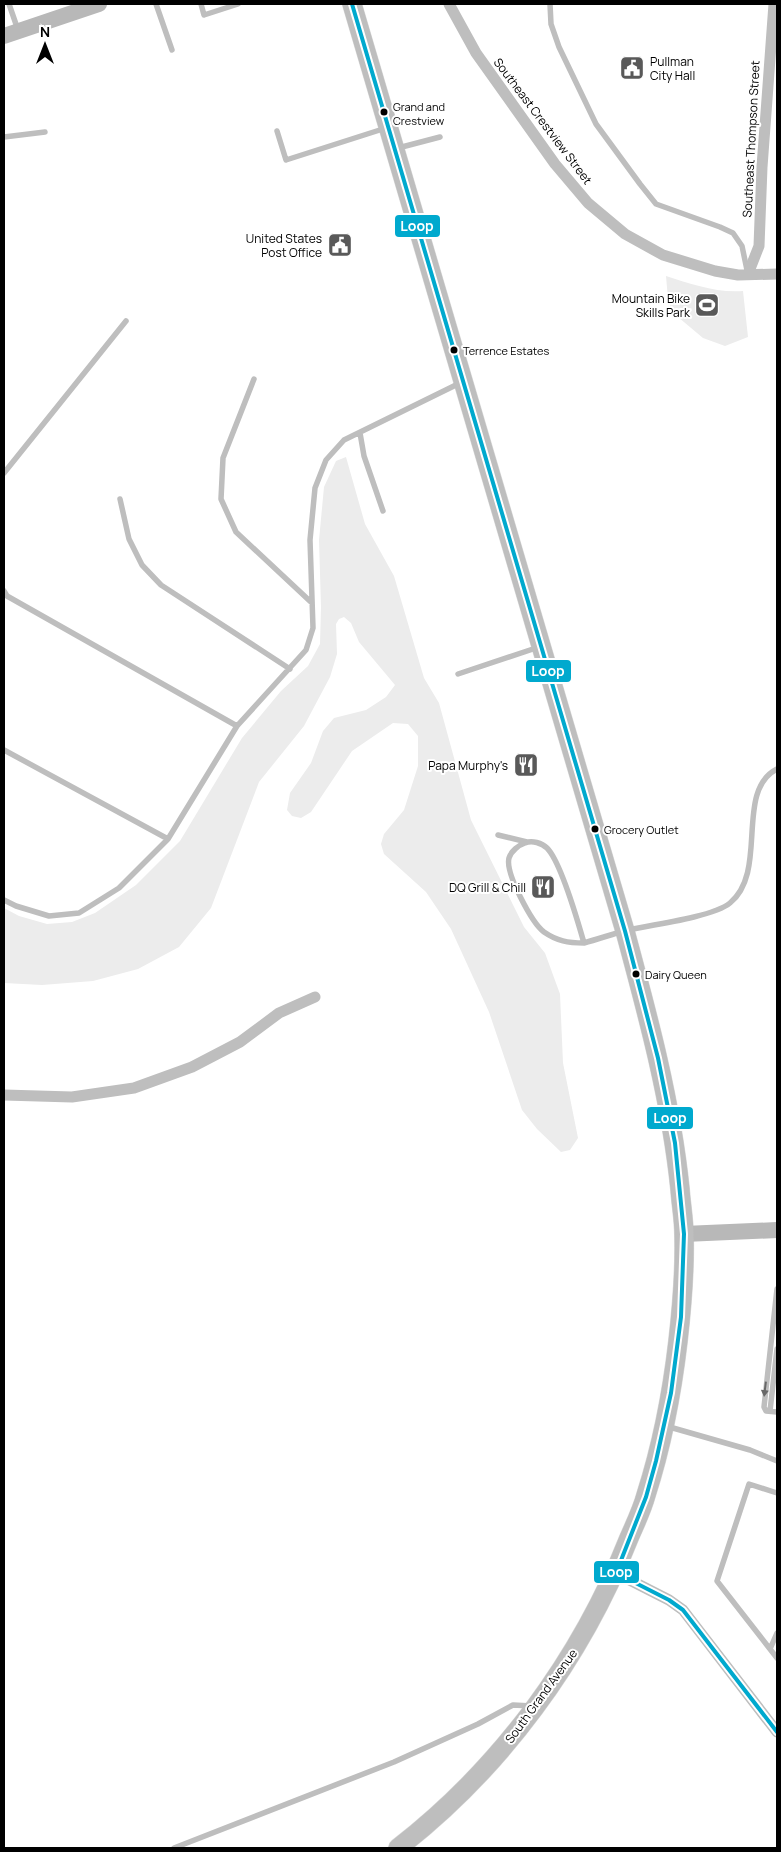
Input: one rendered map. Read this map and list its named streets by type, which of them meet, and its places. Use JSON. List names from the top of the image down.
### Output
{
  "streets": {
    "main road": ["South Grand Avenue"],
    "street": ["Southeast Crestview Street", "Southeast Thompson Street"]
  },
  "crossings": [
    ["Southeast Crestview Street", "Southeast Thompson Street"]
  ],
  "places": {
    "public building": ["Pullman City Hall", "United States Post Office"],
    "other": [
      "Grand and Crestview",
      "Terrence Estates",
      "Grocery Outlet",
      "Dairy Queen"
    ],
    "sports": ["Mountain Bike Skills Park"],
    "restaurant": ["Papa Murphy's", "DQ Grill & Chill"]
  },
  "lines": ["transit line Loop"],
  "north": "top"
}
